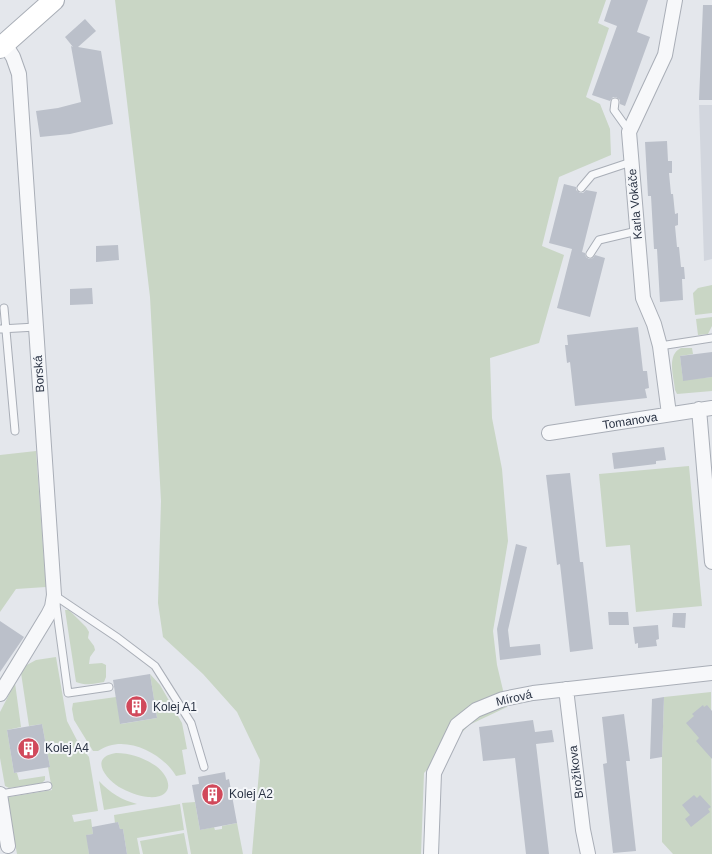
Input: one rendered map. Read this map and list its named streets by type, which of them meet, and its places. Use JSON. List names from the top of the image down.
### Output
{
  "streets": {
    "street": [
      "Karla Vokáče",
      "Borská",
      "Tomanova",
      "Mírová",
      "Brožíkova"
    ]
  },
  "crossings": [
    ["Karla Vokáče", "Tomanova"],
    ["Mírová", "Brožíkova"]
  ],
  "places": {
    "building": ["Kolej A1", "Kolej A4", "Kolej A2"]
  }
}
